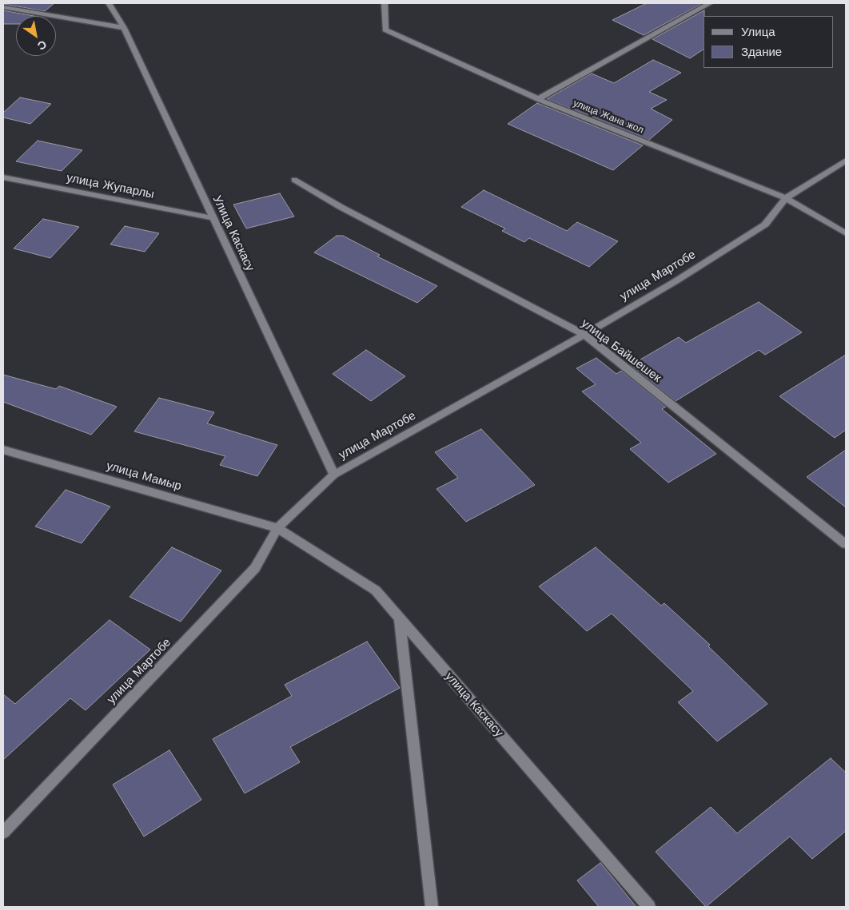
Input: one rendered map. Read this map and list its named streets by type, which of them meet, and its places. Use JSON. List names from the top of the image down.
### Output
{
  "streets": {
    "street": [
      "улица Жана жол",
      "улица Жупарлы",
      "Улица Каскасу",
      "улица Мартобе",
      "улица Байшешек",
      "улица Мамыр",
      "улица Каскасу"
    ]
  },
  "crossings": [
    ["улица Жана жол", "улица Мартобе"],
    ["улица Жупарлы", "Улица Каскасу"],
    ["Улица Каскасу", "улица Мартобе"],
    ["улица Мартобе", "улица Байшешек"],
    ["улица Мартобе", "улица Мамыр"],
    ["улица Мартобе", "улица Каскасу"],
    ["улица Мамыр", "улица Каскасу"]
  ],
  "legend": ["Улица", "Здание"],
  "north": "bottom right"
}
